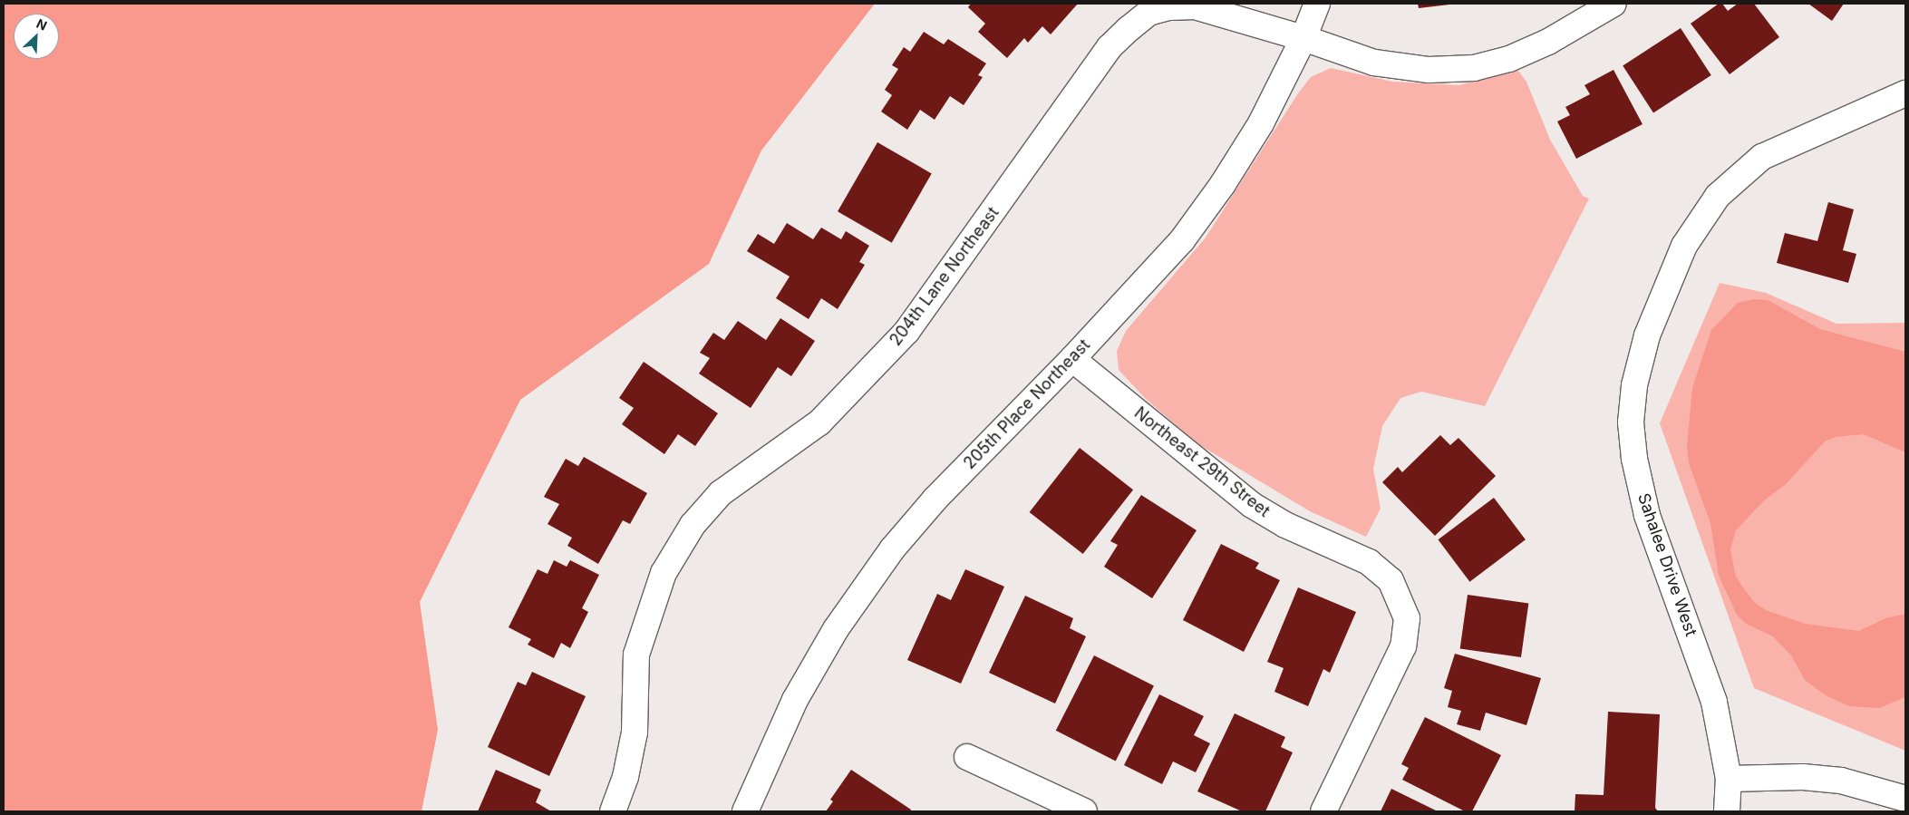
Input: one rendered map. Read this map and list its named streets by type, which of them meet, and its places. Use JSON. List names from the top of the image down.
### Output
{
  "streets": {
    "street": [
      "204th Lane Northeast",
      "205th Place Northeast",
      "Northeast 29th Street",
      "Sahalee Drive West"
    ]
  },
  "crossings": [
    ["204th Lane Northeast", "205th Place Northeast"],
    ["205th Place Northeast", "Northeast 29th Street"]
  ],
  "north": "top right"
}
